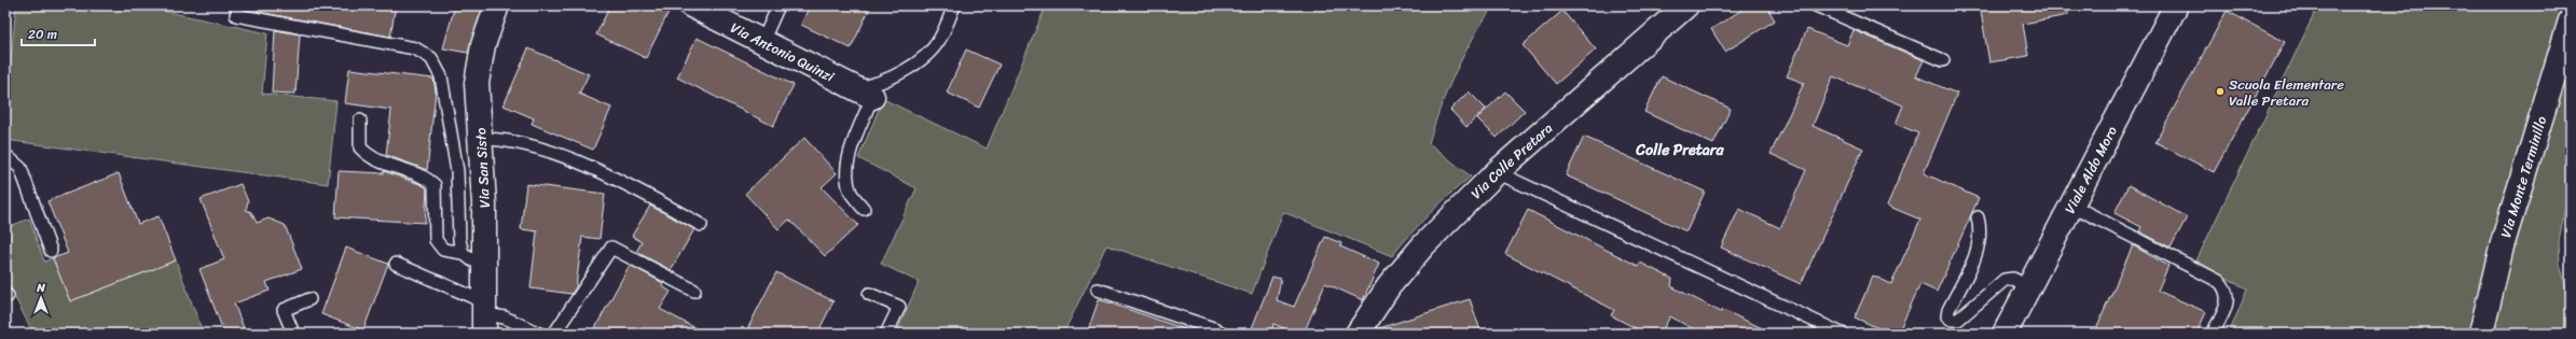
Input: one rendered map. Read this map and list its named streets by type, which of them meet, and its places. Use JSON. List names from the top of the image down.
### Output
{
  "streets": {
    "street": [
      "Via Antonio Quinzi",
      "Via Colle Pretara",
      "Via San Sisto",
      "Viale Aldo Moro",
      "Via Monte Terminillo"
    ]
  },
  "districts": ["Colle Pretara"],
  "places": ["Scuola Elementare Valle Pretara"],
  "scale_bar": "20 m",
  "north": "top"
}
